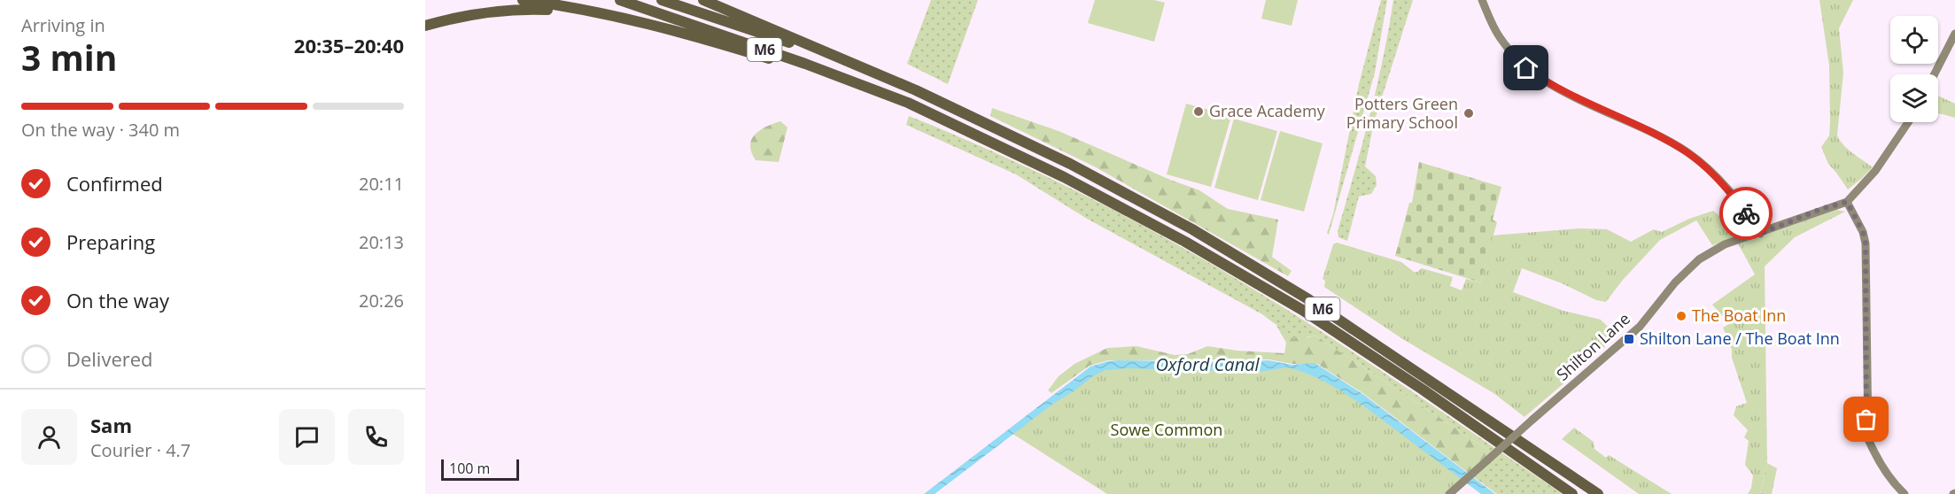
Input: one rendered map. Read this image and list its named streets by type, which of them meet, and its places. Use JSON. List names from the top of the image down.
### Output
{
  "streets": {
    "highway": ["M6"],
    "street": ["Shilton Lane"]
  },
  "water": ["Oxford Canal"],
  "parks": ["Sowe Common"],
  "places": {
    "other": ["Grace Academy", "Potters Green Primary School", "The Boat Inn"],
    "transit": ["Shilton Lane / The Boat Inn"]
  },
  "scale_bar": "100 m",
  "page": {
    "heading": ["3 min", "Arriving in", "20:35–20:40"],
    "panel": ["Sam", "Courier · 4.7"],
    "bar": "On the way · 340 m",
    "list": [
      ["Confirmed", "20:11"],
      ["Preparing", "20:13"],
      ["On the way", "20:26"],
      "Delivered"
    ],
    "scale": "100 m"
  }
}
